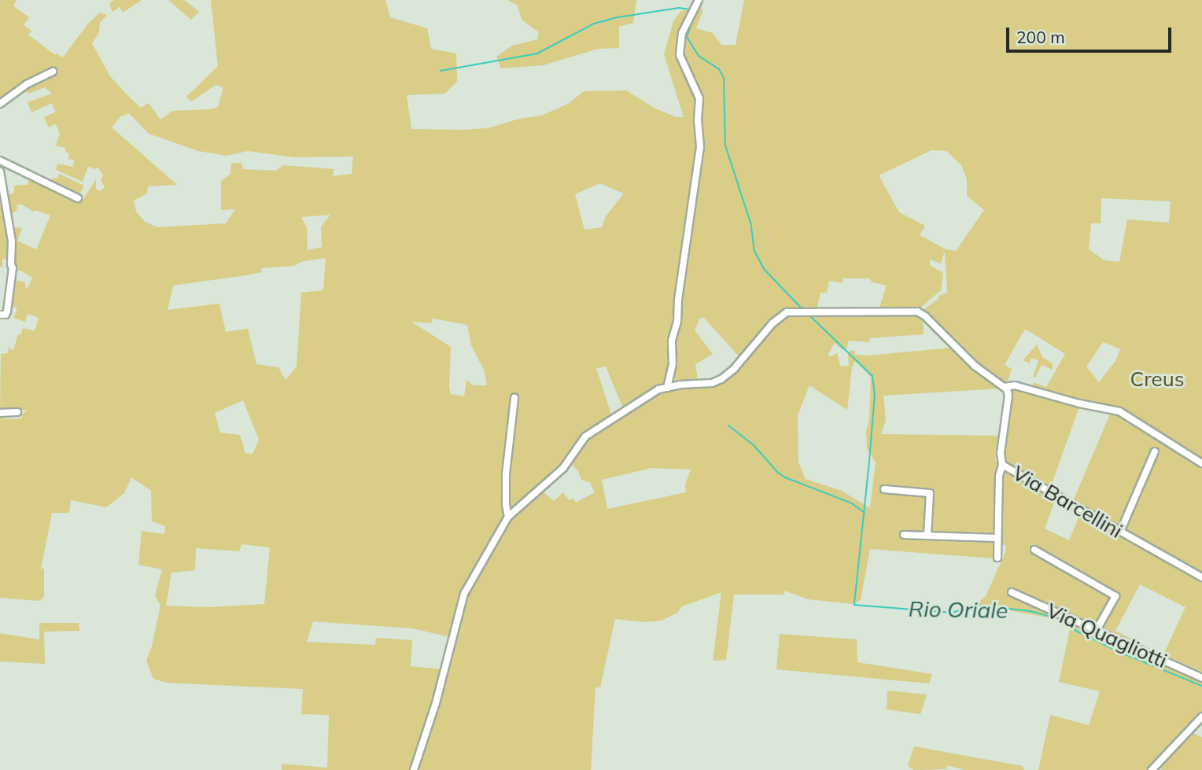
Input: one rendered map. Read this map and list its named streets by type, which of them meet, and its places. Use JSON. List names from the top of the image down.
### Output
{
  "streets": {
    "street": ["Via Barcellini", "Via Quagliotti"]
  },
  "water": ["Rio Oriale"],
  "parks": ["Creus"],
  "scale_bar": "200 m"
}
